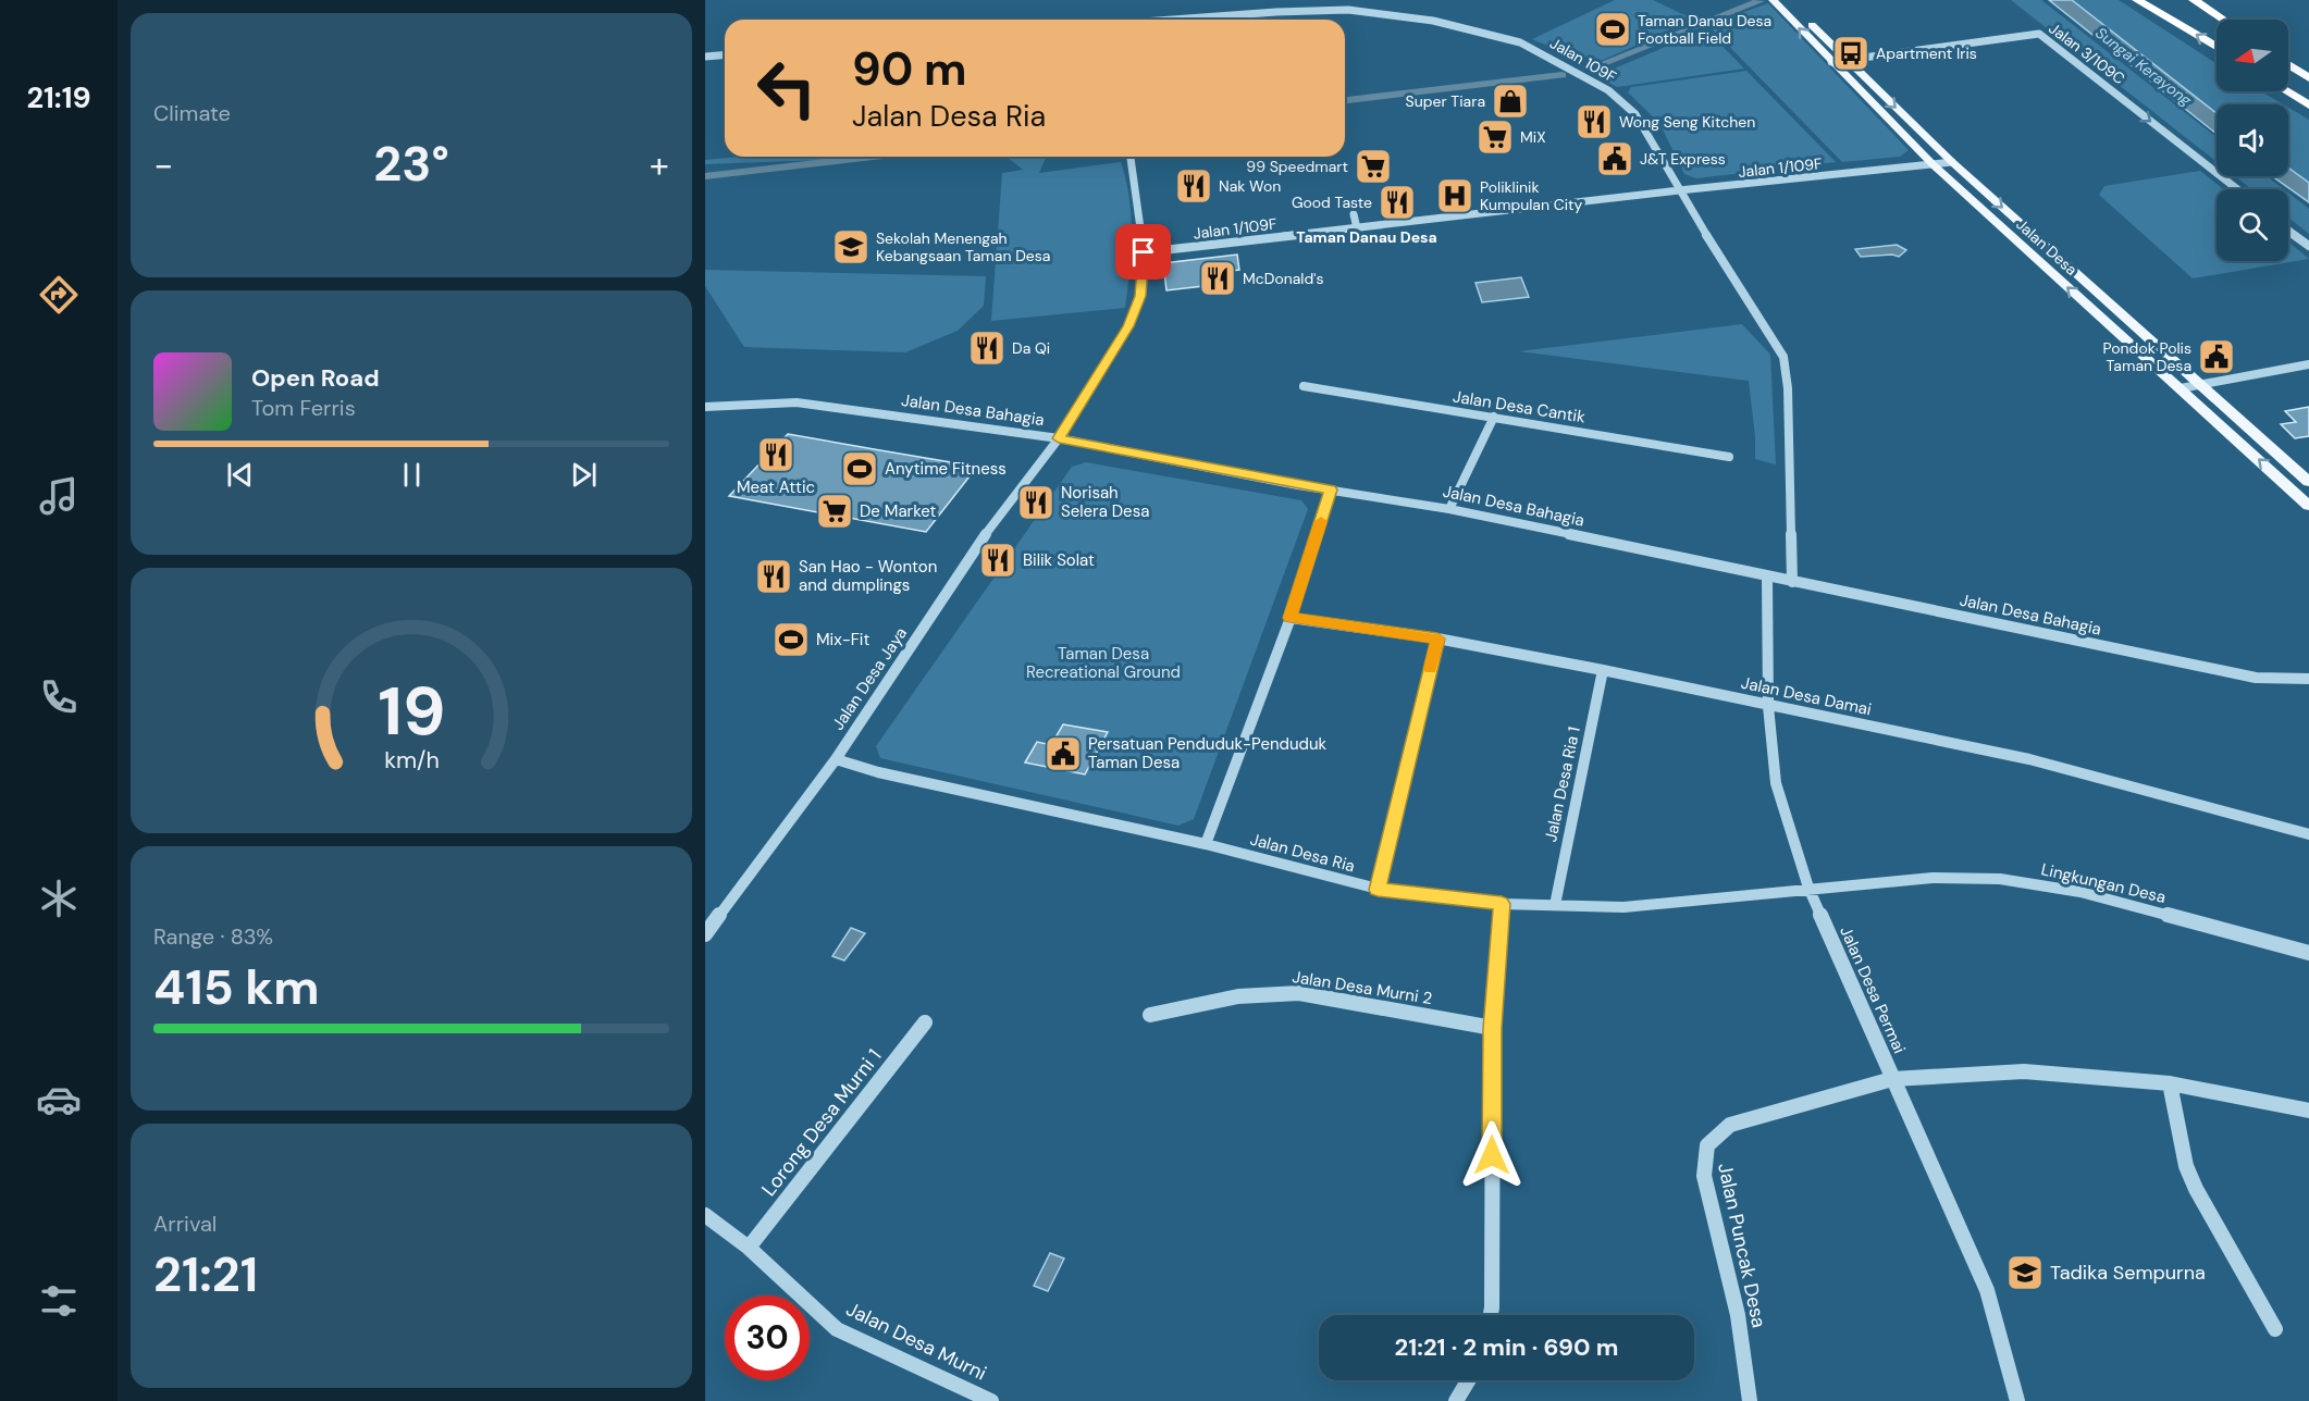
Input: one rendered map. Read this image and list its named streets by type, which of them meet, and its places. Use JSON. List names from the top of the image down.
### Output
{
  "streets": {
    "main road": ["Jalan Desa"],
    "street": [
      "Jalan 3/109C",
      "Jalan 109F",
      "Jalan 1/109F",
      "Jalan Desa Cantik",
      "Jalan Desa Bahagia",
      "Jalan Desa Jaya",
      "Jalan Desa Damai",
      "Jalan Desa Ria 1",
      "Jalan Desa Ria",
      "Lingkungan Desa",
      "Jalan Desa Murni 2",
      "Jalan Desa Permai",
      "Lorong Desa Murni 1",
      "Jalan Puncak Desa",
      "Jalan Desa Murni"
    ]
  },
  "crossings": [
    ["Jalan 3/109C", "Jalan Desa"],
    ["Jalan 109F", "Jalan 1/109F"],
    ["Jalan 109F", "Jalan Desa Bahagia"],
    ["Jalan 1/109F", "Jalan Desa"],
    ["Jalan 1/109F", "Jalan Desa Jaya"],
    ["Jalan Desa Bahagia", "Jalan Desa Jaya"],
    ["Jalan Desa Bahagia", "Jalan Desa Permai"],
    ["Jalan Desa Jaya", "Jalan Desa Ria"],
    ["Jalan Desa Damai", "Jalan Desa Ria 1"],
    ["Jalan Desa Damai", "Jalan Desa Permai"],
    ["Jalan Desa Ria 1", "Jalan Desa Ria"],
    ["Jalan Desa Ria", "Lingkungan Desa"],
    ["Jalan Desa Ria", "Jalan Desa Permai"],
    ["Lingkungan Desa", "Jalan Desa Permai"],
    ["Jalan Desa Permai", "Jalan Puncak Desa"],
    ["Lorong Desa Murni 1", "Jalan Desa Murni"]
  ],
  "one_way": ["Jalan 3/109C"],
  "districts": ["Taman Danau Desa"],
  "water": ["Sungai Kerayong"],
  "parks": ["Taman Desa Recreational Ground"],
  "places": {
    "sports": ["Taman Danau Desa Football Field", "Anytime Fitness", "Mix-Fit"],
    "bus stop": ["Apartment Iris"],
    "shop": ["Super Tiara"],
    "restaurant": [
      "Wong Seng Kitchen",
      "Nak Won",
      "Good Taste",
      "McDonald's",
      "Da Qi",
      "Meat Attic",
      "Norisah Selera Desa",
      "Bilik Solat",
      "San Hao - Wonton and dumplings"
    ],
    "supermarket": ["MiX", "99 Speedmart", "De Market"],
    "public building": ["J&T Express", "Pondok Polis Taman Desa", "Persatuan Penduduk-Penduduk Taman Desa"],
    "hospital": ["Poliklinik Kumpulan City"],
    "school or university": ["Sekolah Menengah Kebangsaan Taman Desa", "Tadika Sempurna"]
  },
  "north": "left",
  "page": {
    "tabs": "21:19",
    "tile": [
      "Climate",
      ["Range · 83%", "415 km"],
      ["Arrival", "21:21"]
    ],
    "turn": ["90 m", "Jalan Desa Ria"],
    "heat": ["−", "23°", "+"],
    "song": ["Open Road", "Tom Ferris"],
    "limit": "30",
    "trip": "21:21 · 2 min · 690 m",
    "gauge": ["19", "km/h"]
  }
}
